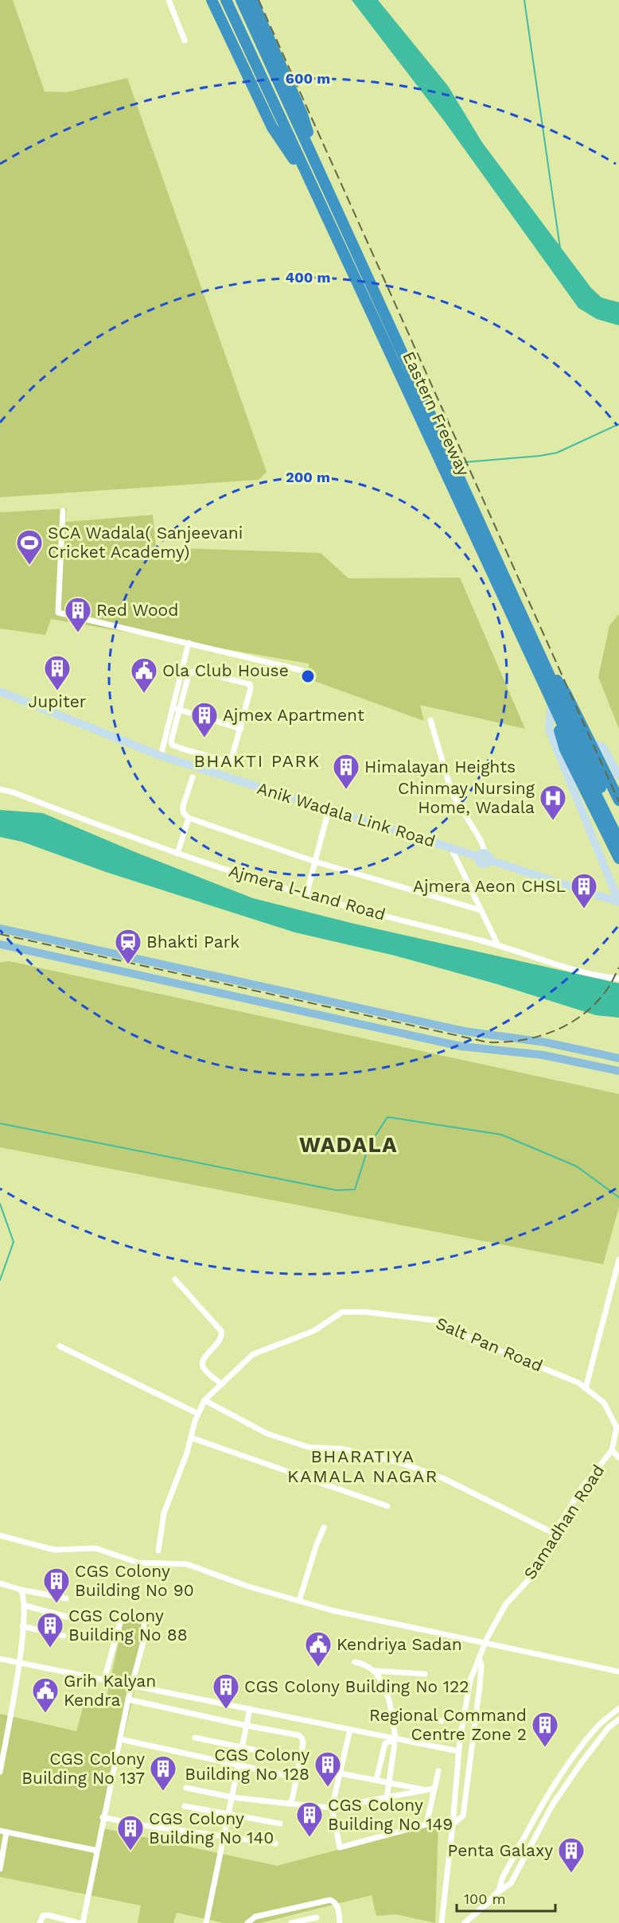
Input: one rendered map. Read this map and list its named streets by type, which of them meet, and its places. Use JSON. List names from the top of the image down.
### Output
{
  "streets": {
    "highway": ["Eastern Freeway"],
    "street": [
      "Anik Wadala Link Road",
      "Ajmera l-Land Road",
      "Salt Pan Road",
      "Samadhan Road"
    ]
  },
  "crossings": [
    ["Salt Pan Road", "Samadhan Road"]
  ],
  "districts": ["BHAKTI PARK", "WADALA", "BHARATIYA KAMALA NAGAR"],
  "places": {
    "sports": ["SCA Wadala( Sanjeevani Cricket Academy)"],
    "building": [
      "Red Wood",
      "Jupiter",
      "Ajmex Apartment",
      "Himalayan Heights",
      "Ajmera Aeon CHSL",
      "CGS Colony Building No 90",
      "CGS Colony Building No 88",
      "CGS Colony Building No 122",
      "Regional Command Centre Zone 2",
      "CGS Colony Building No 128",
      "CGS Colony Building No 137",
      "CGS Colony Building No 149",
      "CGS Colony Building No 140",
      "Penta Galaxy"
    ],
    "public building": ["Ola Club House", "Kendriya Sadan", "Grih Kalyan Kendra"],
    "hospital": ["Chinmay Nursing Home, Wadala"],
    "station": ["Bhakti Park"]
  },
  "scale_bar": "100 m",
  "rings": ["600 m", "400 m", "200 m"]
}
